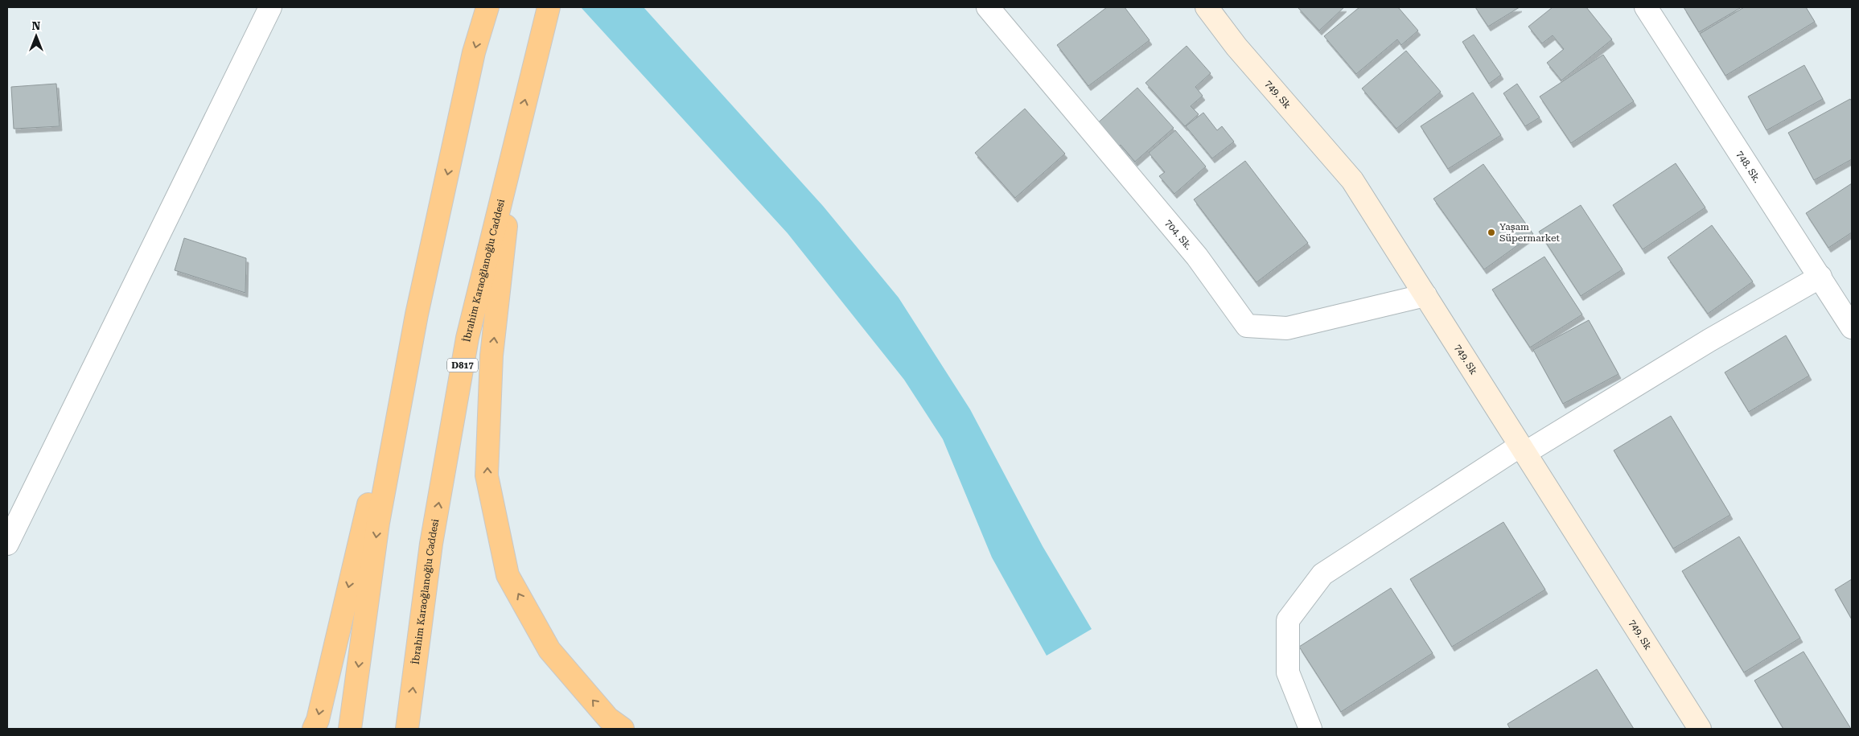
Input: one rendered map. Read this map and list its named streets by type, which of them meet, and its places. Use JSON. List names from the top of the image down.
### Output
{
  "streets": {
    "highway": ["İbrahim Karaoğlanoğlu Caddesi", "D817"],
    "street": ["749. Sk", "748. Sk.", "704. Sk."]
  },
  "crossings": [
    ["749. Sk", "704. Sk."]
  ],
  "places": ["Yaşam Süpermarket"],
  "north": "top"
}
